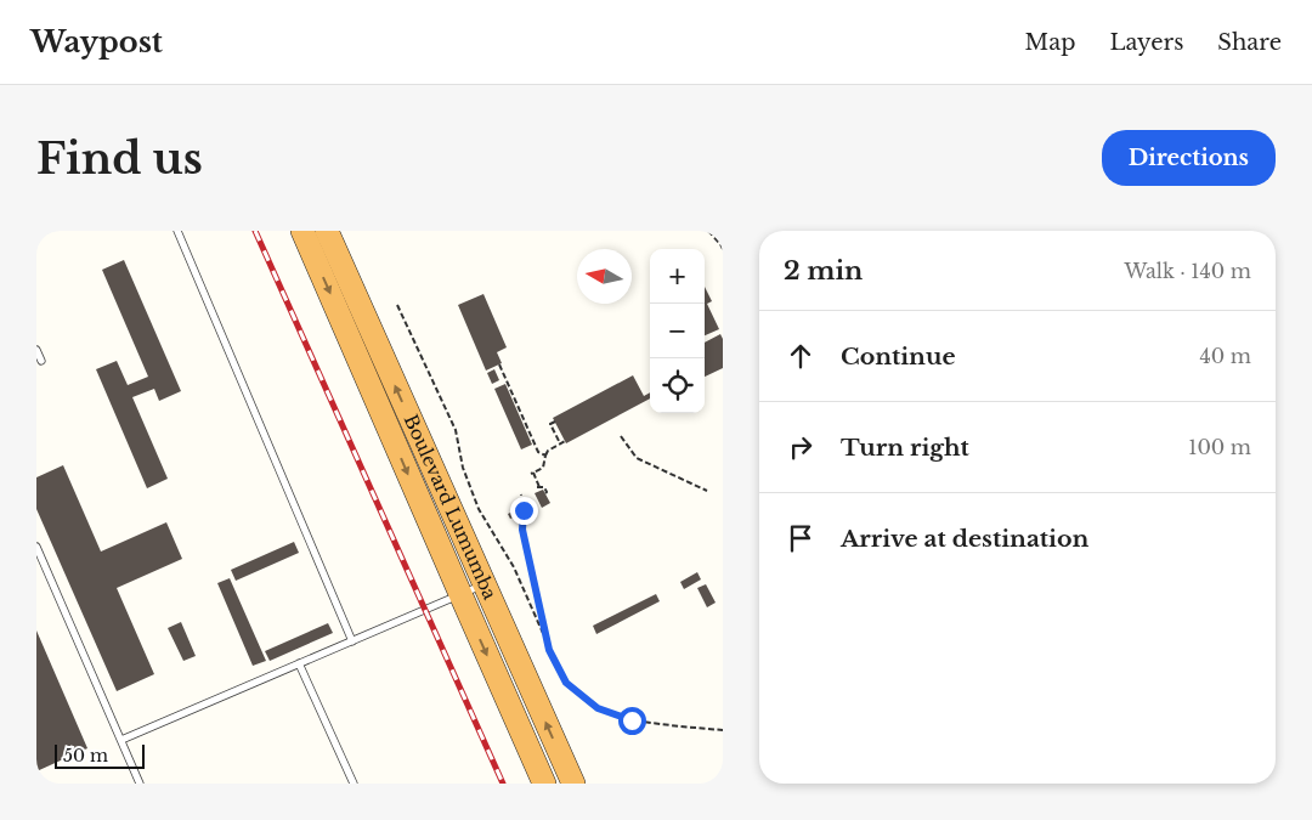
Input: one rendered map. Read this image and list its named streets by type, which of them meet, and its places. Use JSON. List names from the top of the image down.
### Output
{
  "streets": {
    "highway": ["Boulevard Lumumba"]
  },
  "scale_bar": "50 m",
  "north": "left",
  "page": {
    "header": "Waypost",
    "nav": ["Map", "Layers", "Share"],
    "buttons": "Directions",
    "title": "Find us",
    "heading": ["2 min", "Walk · 140 m"],
    "map_buttons": ["+", "−"],
    "list": [
      ["Continue", "40 m"],
      ["Turn right", "100 m"],
      "Arrive at destination"
    ],
    "scale": "50 m"
  }
}
